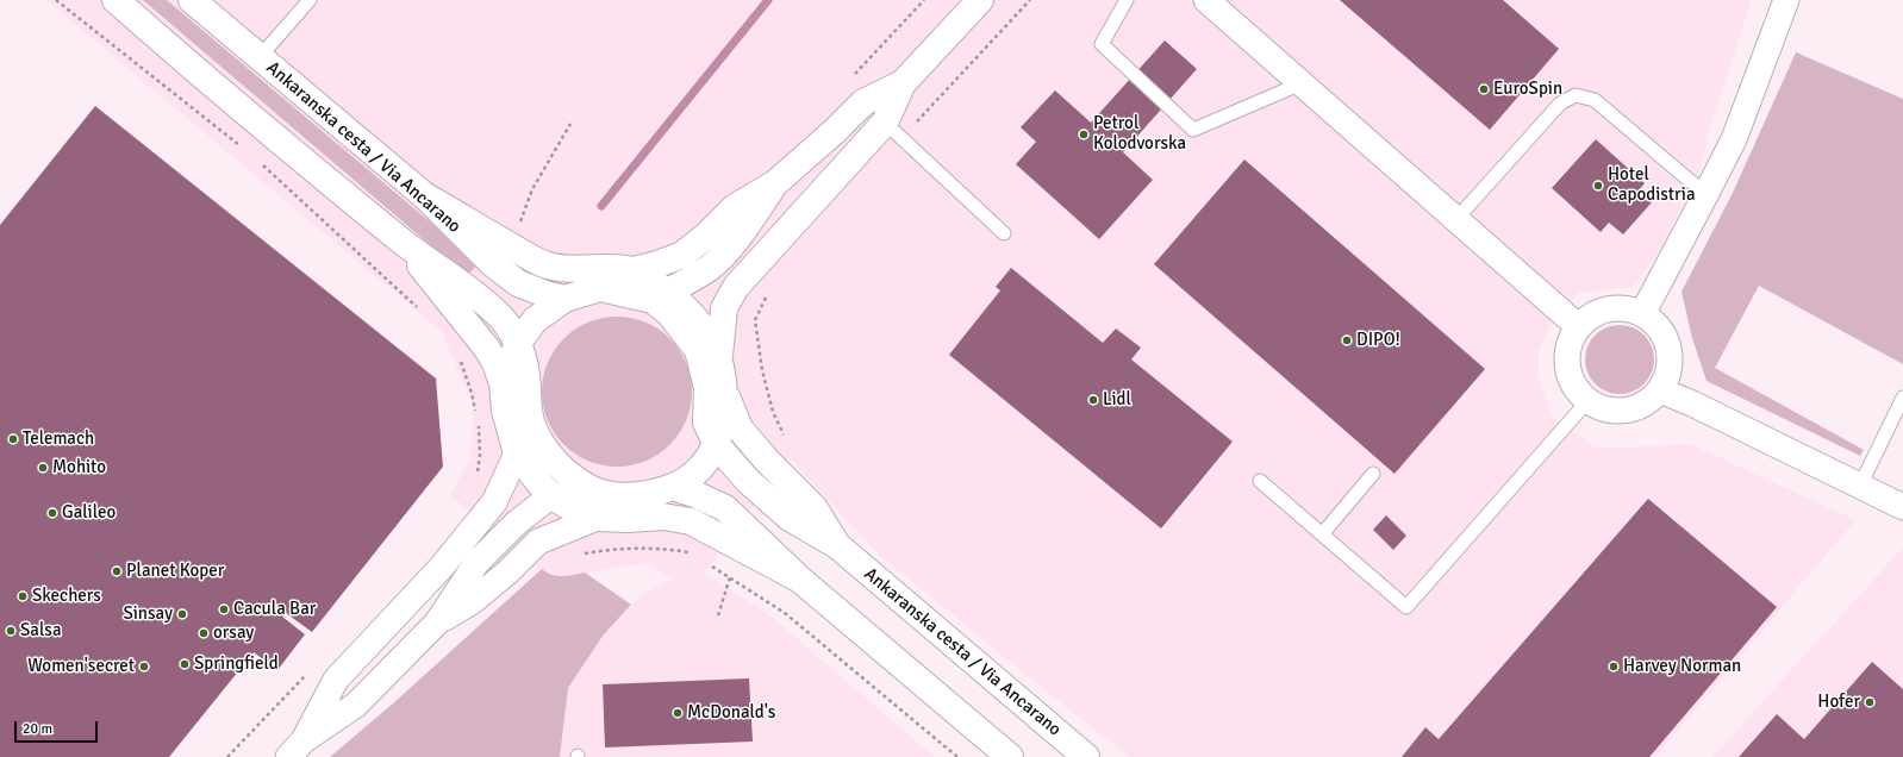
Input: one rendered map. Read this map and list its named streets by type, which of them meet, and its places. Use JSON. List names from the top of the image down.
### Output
{
  "streets": {
    "street": ["Ankaranska cesta / Via Ancarano"]
  },
  "places": [
    "EuroSpin",
    "Petrol Kolodvorska",
    "Hotel Capodistria",
    "DIPO!",
    "Lidl",
    "Telemach",
    "Mohito",
    "Galileo",
    "Planet Koper",
    "Skechers",
    "Cacula Bar",
    "Sinsay",
    "Salsa",
    "orsay",
    "Springfield",
    "Women'secret",
    "Harvey Norman",
    "Hofer",
    "McDonald's"
  ],
  "scale_bar": "20 m"
}
